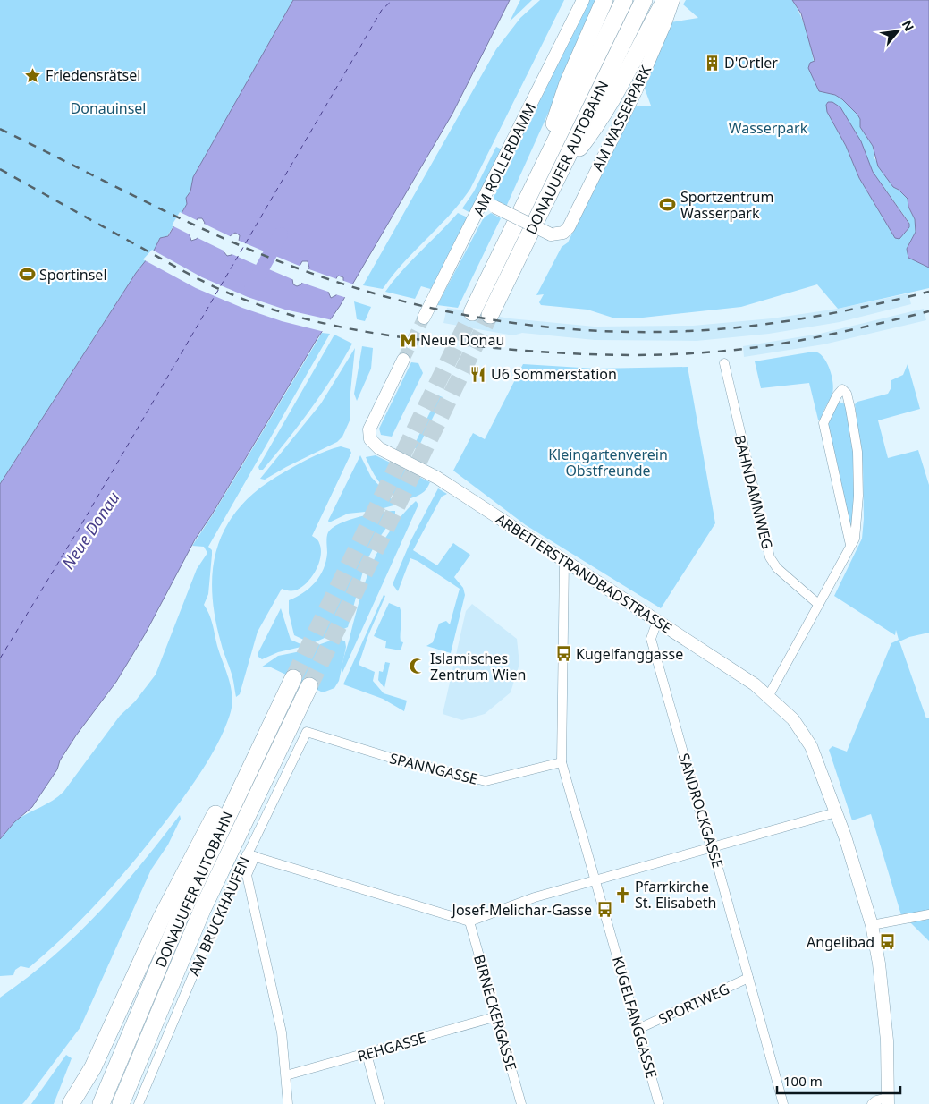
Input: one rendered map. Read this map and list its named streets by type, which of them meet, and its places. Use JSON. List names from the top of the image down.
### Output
{
  "streets": {
    "highway": ["DONAUUFER AUTOBAHN"],
    "street": [
      "AM WASSERPARK",
      "AM ROLLERDAMM",
      "BAHNDAMMWEG",
      "ARBEITERSTRANDBADSTRASSE",
      "SPANNGASSE",
      "SANDROCKGASSE",
      "AM BRUCKHAUFEN",
      "SPORTWEG",
      "BIRNECKERGASSE",
      "KUGELFANGGASSE",
      "REHGASSE"
    ]
  },
  "crossings": [
    ["AM WASSERPARK", "AM ROLLERDAMM"],
    ["ARBEITERSTRANDBADSTRASSE", "SANDROCKGASSE"],
    ["ARBEITERSTRANDBADSTRASSE", "KUGELFANGGASSE"],
    ["SPANNGASSE", "AM BRUCKHAUFEN"],
    ["SPANNGASSE", "KUGELFANGGASSE"],
    ["SANDROCKGASSE", "SPORTWEG"],
    ["SPORTWEG", "KUGELFANGGASSE"],
    ["BIRNECKERGASSE", "REHGASSE"]
  ],
  "water": ["Neue Donau"],
  "parks": ["Donauinsel", "Wasserpark", "Kleingartenverein Obstfreunde"],
  "places": {
    "building": ["D'Ortler"],
    "place": ["Friedensrätsel"],
    "sports": ["Sportzentrum Wasserpark", "Sportinsel"],
    "metro station": ["Neue Donau"],
    "restaurant": ["U6 Sommerstation"],
    "bus stop": ["Kugelfanggasse", "Josef-Melichar-Gasse", "Angelibad"],
    "mosque": ["Islamisches Zentrum Wien"],
    "church": ["Pfarrkirche St. Elisabeth"]
  },
  "scale_bar": "100 m",
  "north": "top right"
}
